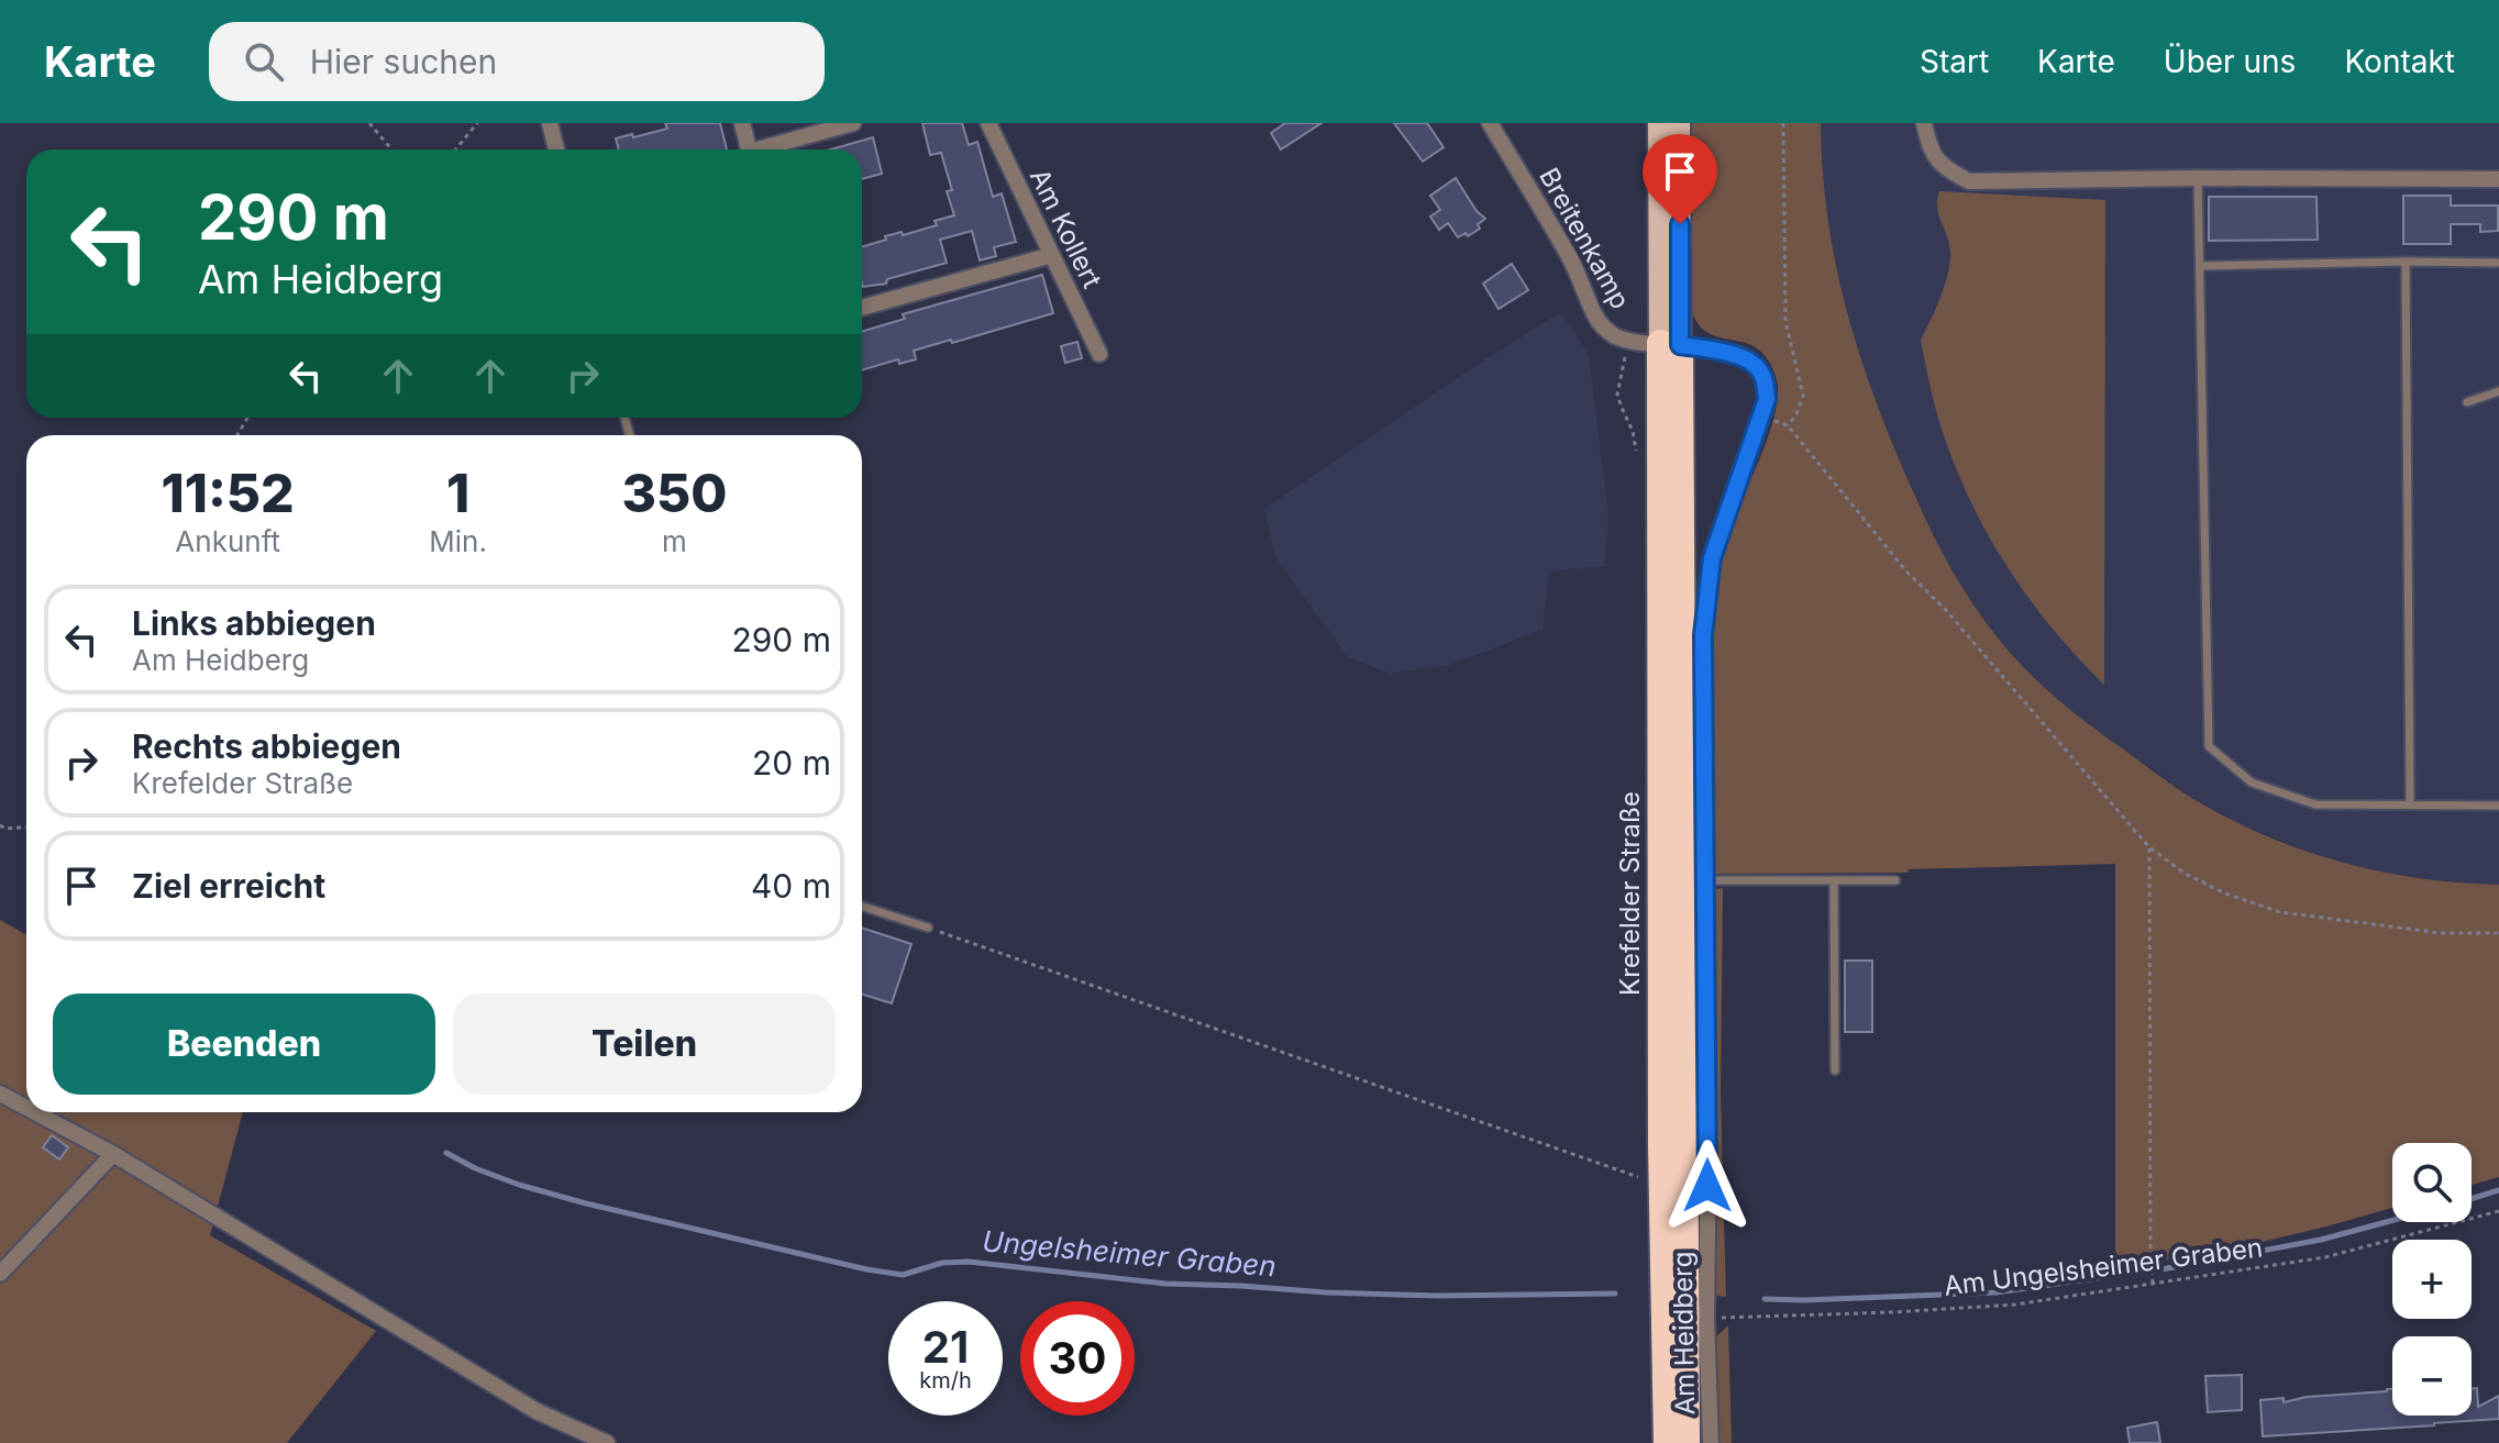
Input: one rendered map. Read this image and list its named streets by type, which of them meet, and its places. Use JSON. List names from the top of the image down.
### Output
{
  "streets": {
    "highway": ["Krefelder Straße"],
    "street": ["Am Kollert", "Breitenkamp", "Am Heidberg"],
    "path": ["Am Ungelsheimer Graben"]
  },
  "crossings": [
    ["Breitenkamp", "Krefelder Straße"],
    ["Breitenkamp", "Am Heidberg"],
    ["Krefelder Straße", "Am Heidberg"],
    ["Am Ungelsheimer Graben", "Am Heidberg"]
  ],
  "water": ["Ungelsheimer Graben"],
  "page": {
    "header": "Karte",
    "search": "Hier suchen",
    "nav": [
      "Start",
      "Karte",
      "Über uns",
      "Kontakt"
    ],
    "turn": ["290 m", "Am Heidberg"],
    "eta": [
      "11:52",
      "Ankunft",
      "1",
      "Min.",
      "350",
      "m"
    ],
    "list": [
      {
        "name": "Links abbiegen",
        "note": "Am Heidberg",
        "value": "290 m"
      },
      {
        "name": "Rechts abbiegen",
        "note": "Krefelder Straße",
        "value": "20 m"
      },
      {
        "name": "Ziel erreicht",
        "value": "40 m"
      }
    ],
    "buttons": ["Beenden", "Teilen"],
    "map_buttons": ["+", "−"],
    "speed": "21 km/h",
    "limit": "30"
  }
}
